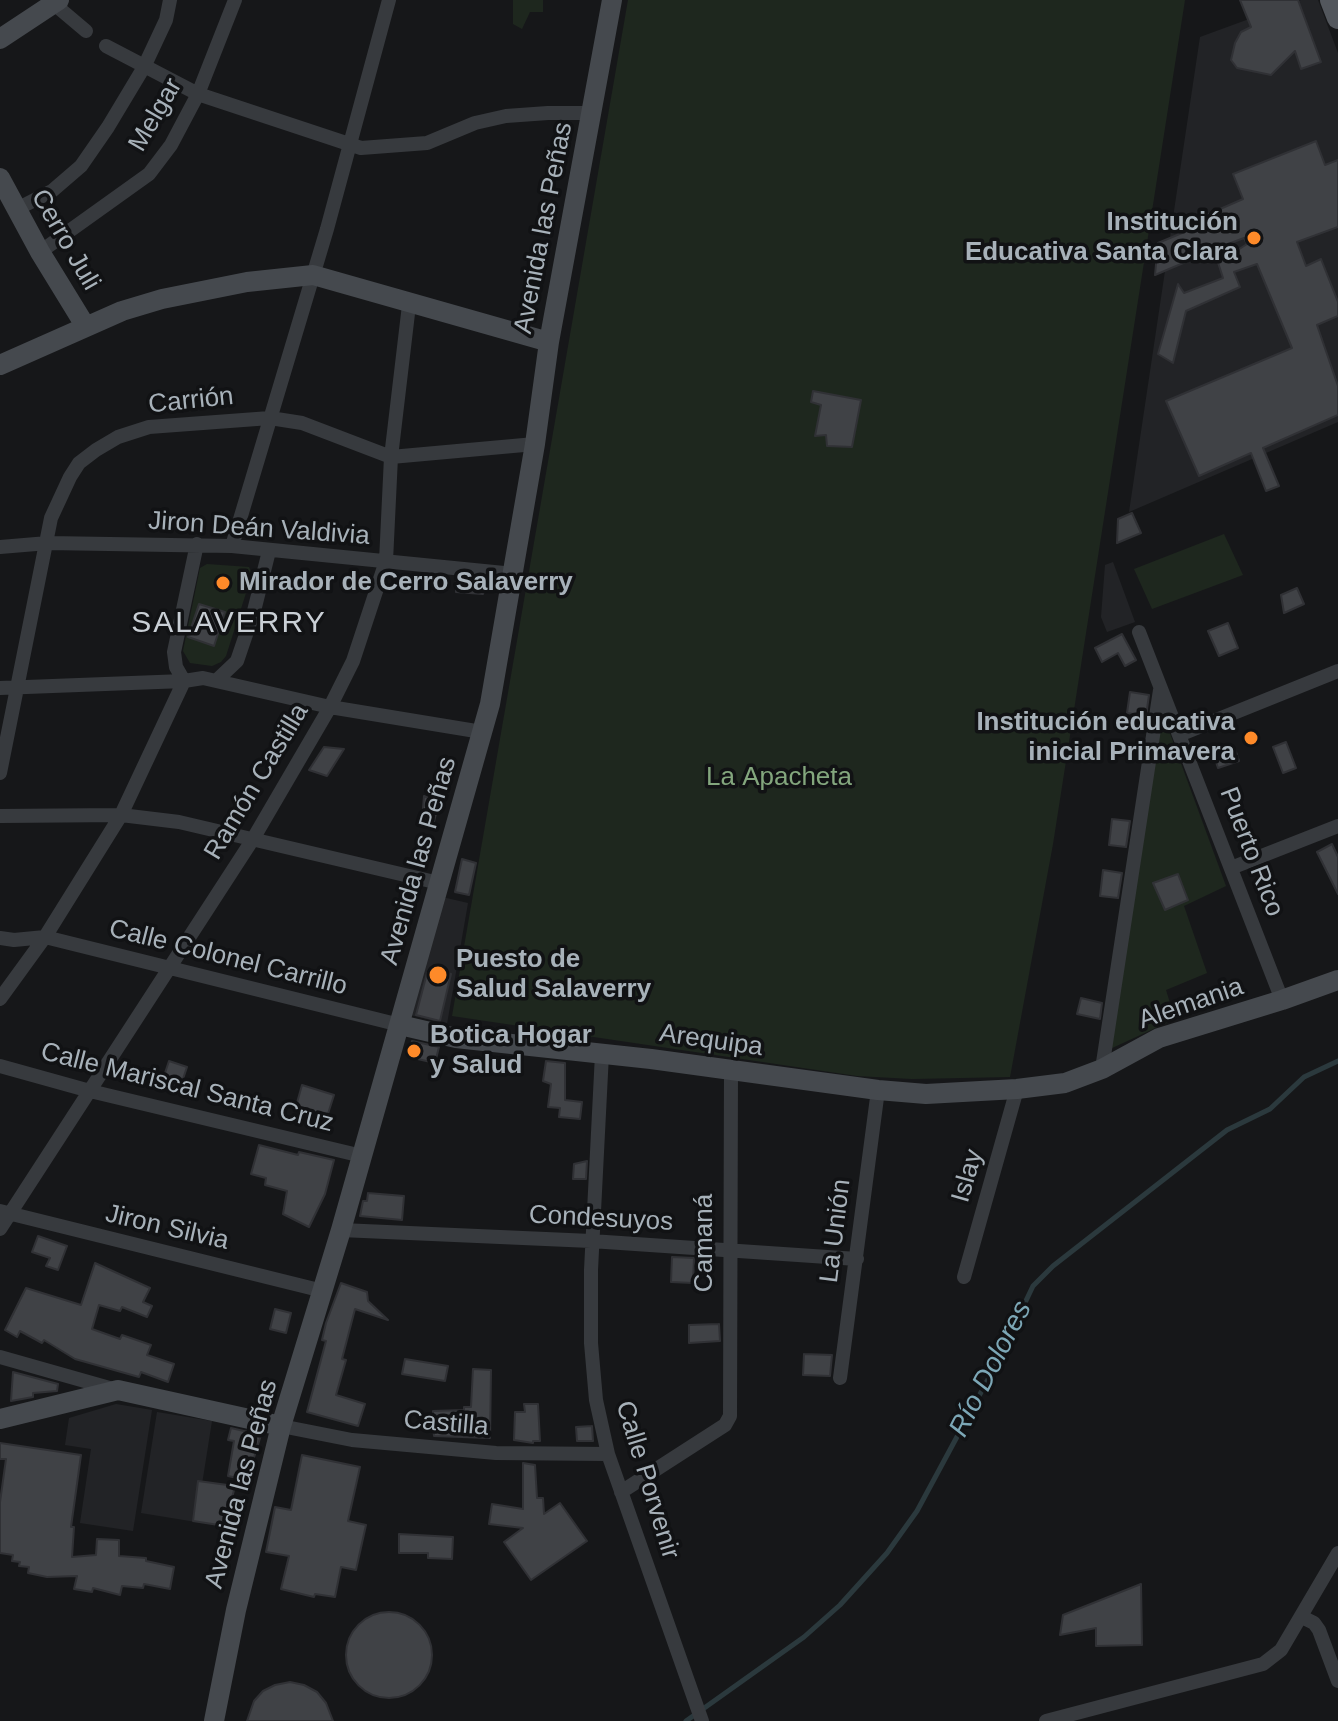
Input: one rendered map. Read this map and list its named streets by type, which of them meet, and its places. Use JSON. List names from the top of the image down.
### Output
{
  "streets": {
    "street": [
      "Melgar",
      "Avenida las Peñas",
      "Cerro Juli",
      "Carrión",
      "Jiron Deán Valdivia",
      "Ramón Castilla",
      "Puerto Rico",
      "Calle Colonel Carrillo",
      "Alemania",
      "Arequipa",
      "Calle Mariscal Santa Cruz",
      "Islay",
      "Condesuyos",
      "Jiron Silvia",
      "La Unión",
      "Camaná",
      "Castilla",
      "Calle Porvenir"
    ]
  },
  "crossings": [
    ["Melgar", "Cerro Juli"],
    ["Avenida las Peñas", "Carrión"],
    ["Avenida las Peñas", "Jiron Deán Valdivia"],
    ["Avenida las Peñas", "Calle Colonel Carrillo"],
    ["Avenida las Peñas", "Arequipa"],
    ["Avenida las Peñas", "Calle Mariscal Santa Cruz"],
    ["Avenida las Peñas", "Condesuyos"],
    ["Avenida las Peñas", "Jiron Silvia"],
    ["Avenida las Peñas", "Castilla"],
    ["Carrión", "Jiron Deán Valdivia"],
    ["Carrión", "Ramón Castilla"],
    ["Jiron Deán Valdivia", "Ramón Castilla"],
    ["Ramón Castilla", "Calle Colonel Carrillo"],
    ["Ramón Castilla", "Calle Mariscal Santa Cruz"],
    ["Ramón Castilla", "Jiron Silvia"],
    ["Puerto Rico", "Alemania"],
    ["Calle Colonel Carrillo", "Arequipa"],
    ["Alemania", "Arequipa"],
    ["Alemania", "Islay"],
    ["Arequipa", "Islay"],
    ["Arequipa", "La Unión"],
    ["Arequipa", "Camaná"],
    ["Arequipa", "Calle Porvenir"],
    ["Condesuyos", "La Unión"],
    ["Condesuyos", "Camaná"],
    ["Condesuyos", "Calle Porvenir"],
    ["Camaná", "Calle Porvenir"],
    ["Castilla", "Calle Porvenir"]
  ],
  "districts": ["SALAVERRY"],
  "water": ["Río Dolores"],
  "parks": ["La Apacheta"],
  "places": [
    "Institución Educativa Santa Clara",
    "Mirador de Cerro Salaverry",
    "Institución educativa inicial Primavera",
    "Puesto de Salud Salaverry",
    "Botica Hogar y Salud"
  ]
}
